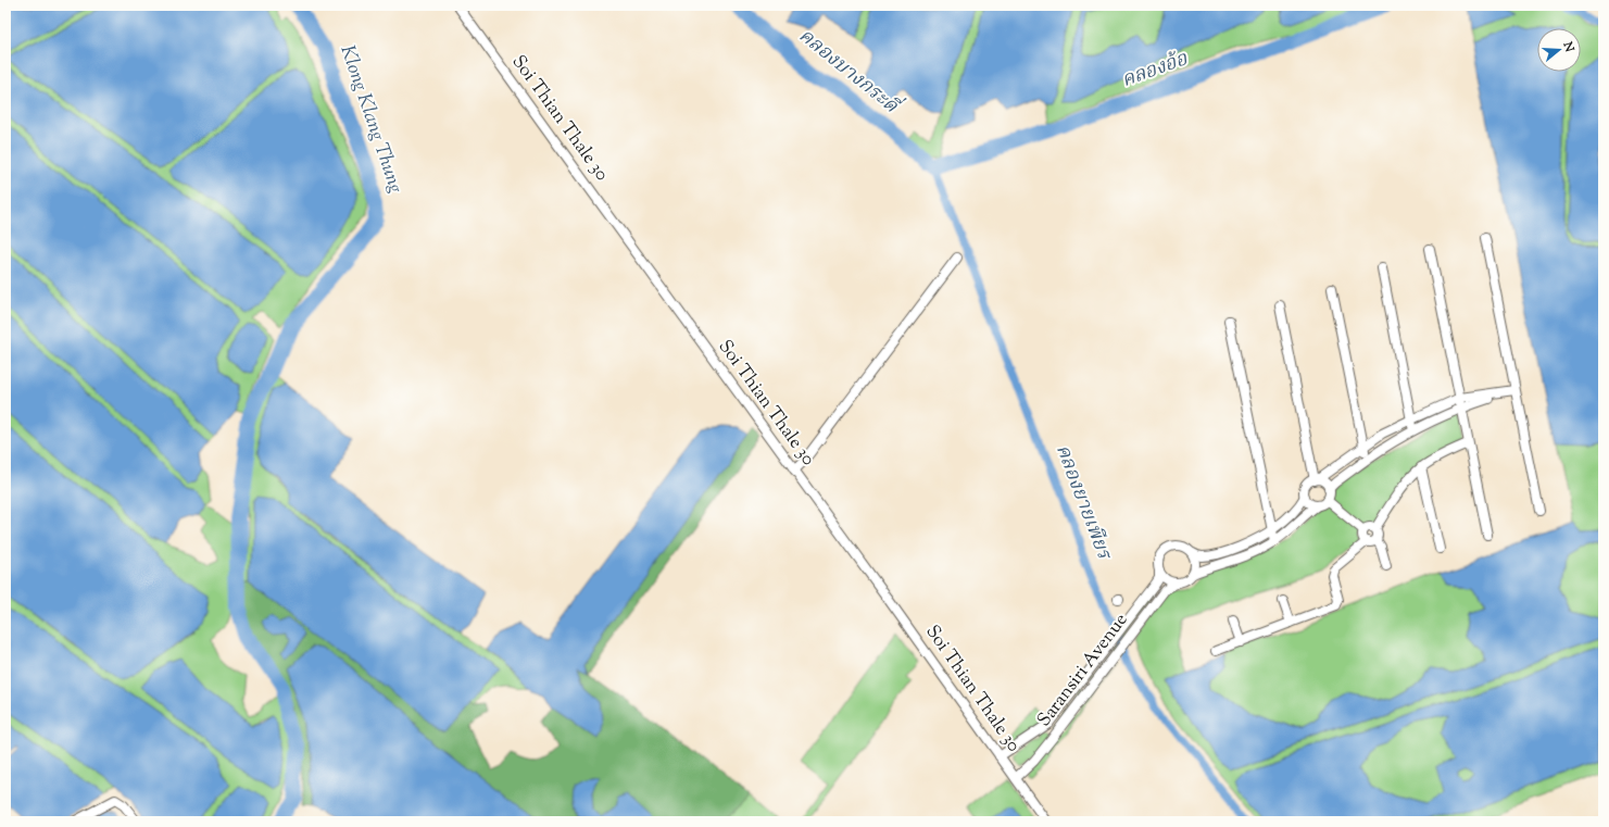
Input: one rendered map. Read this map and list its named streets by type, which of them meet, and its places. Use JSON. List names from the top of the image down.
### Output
{
  "streets": {
    "street": ["Soi Thian Thale 30", "Saransiri Avenue"]
  },
  "crossings": [
    ["Soi Thian Thale 30", "Saransiri Avenue"]
  ],
  "water": [
    "คลองอ้อ",
    "คลองบางกระดี่",
    "Klong Klang Thung",
    "คลองยายเพียร"
  ],
  "north": "right"
}
